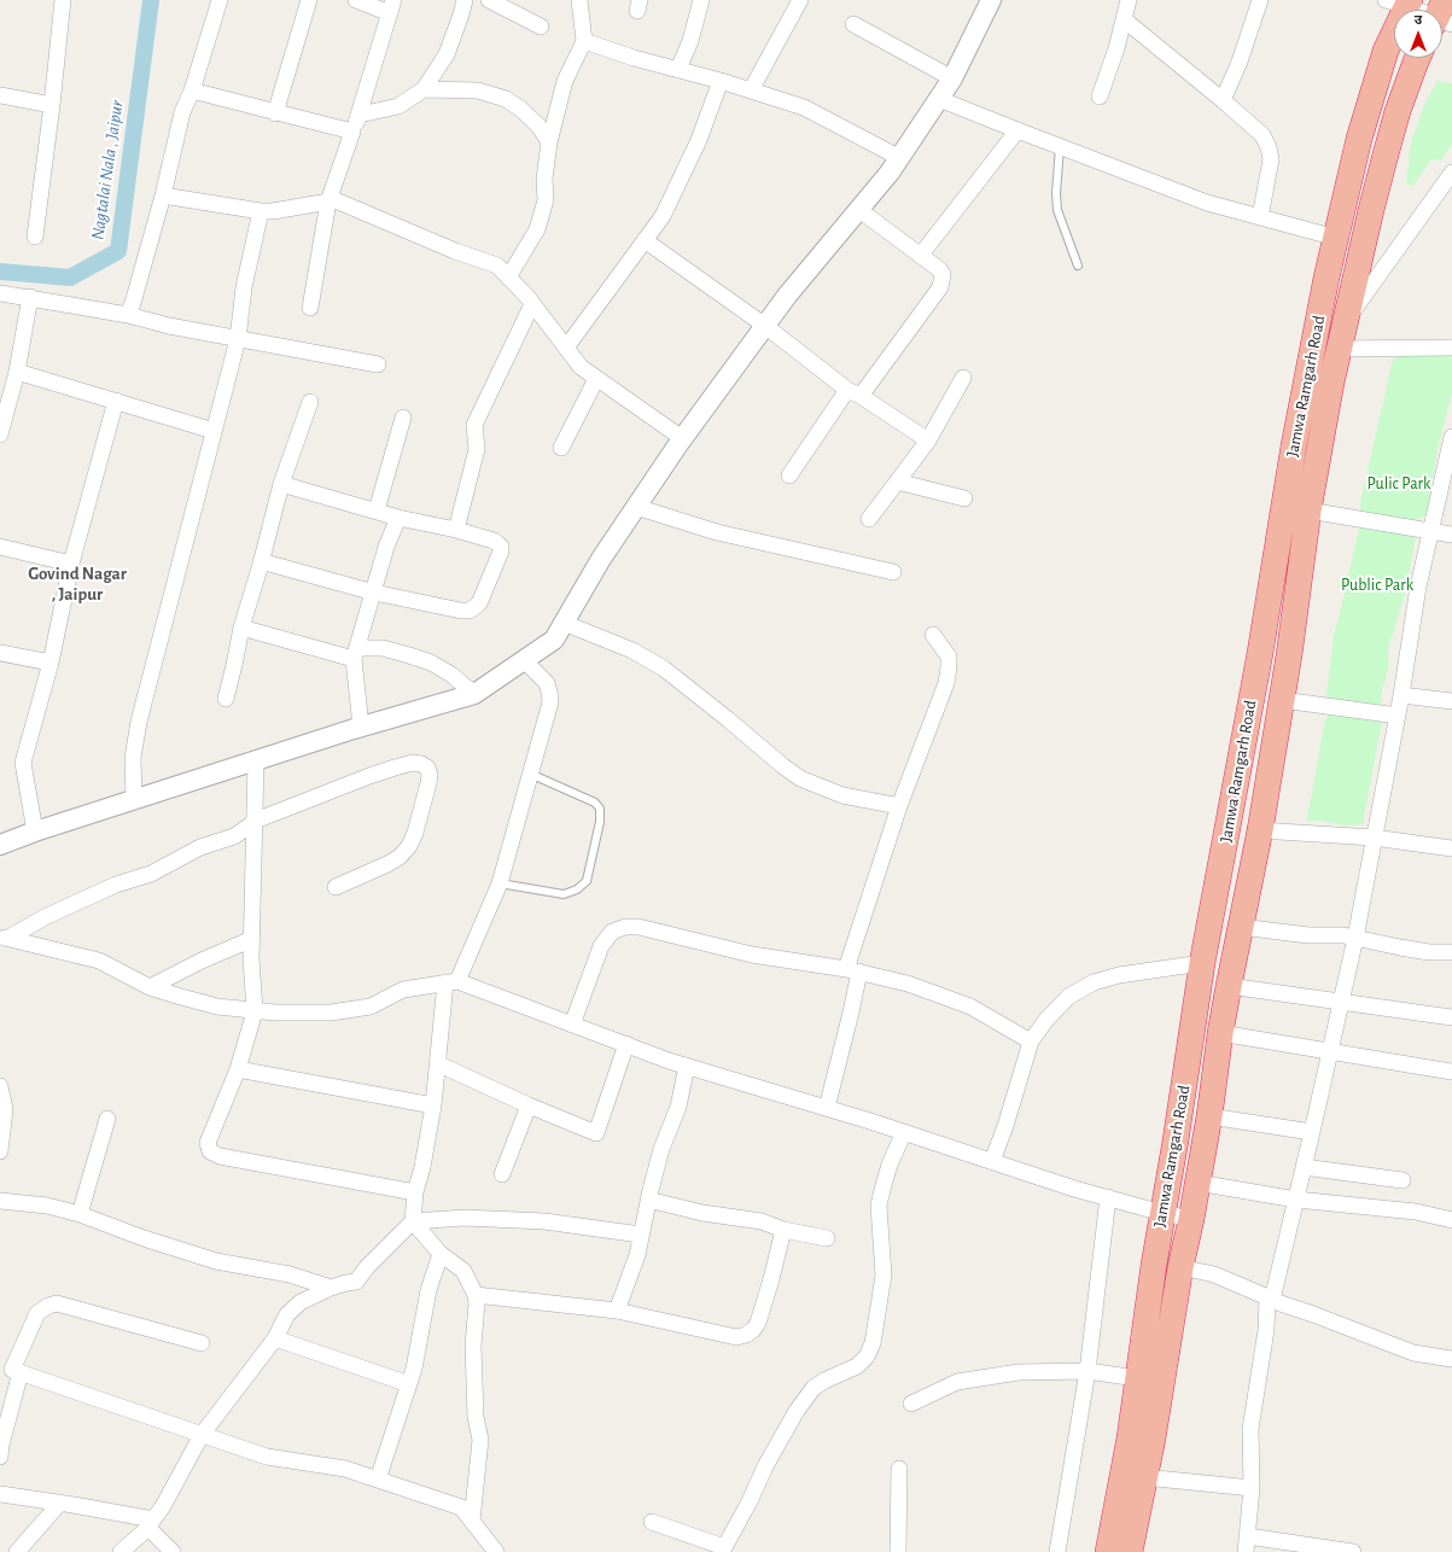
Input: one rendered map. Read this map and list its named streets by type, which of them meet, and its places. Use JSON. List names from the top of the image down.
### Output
{
  "streets": {
    "highway": ["Jamwa Ramgarh Road"]
  },
  "districts": ["Govind Nagar , Jaipur"],
  "water": ["Nagtalai Nala , Jaipur"],
  "parks": ["Pulic Park", "Public Park"],
  "north": "top"
}
